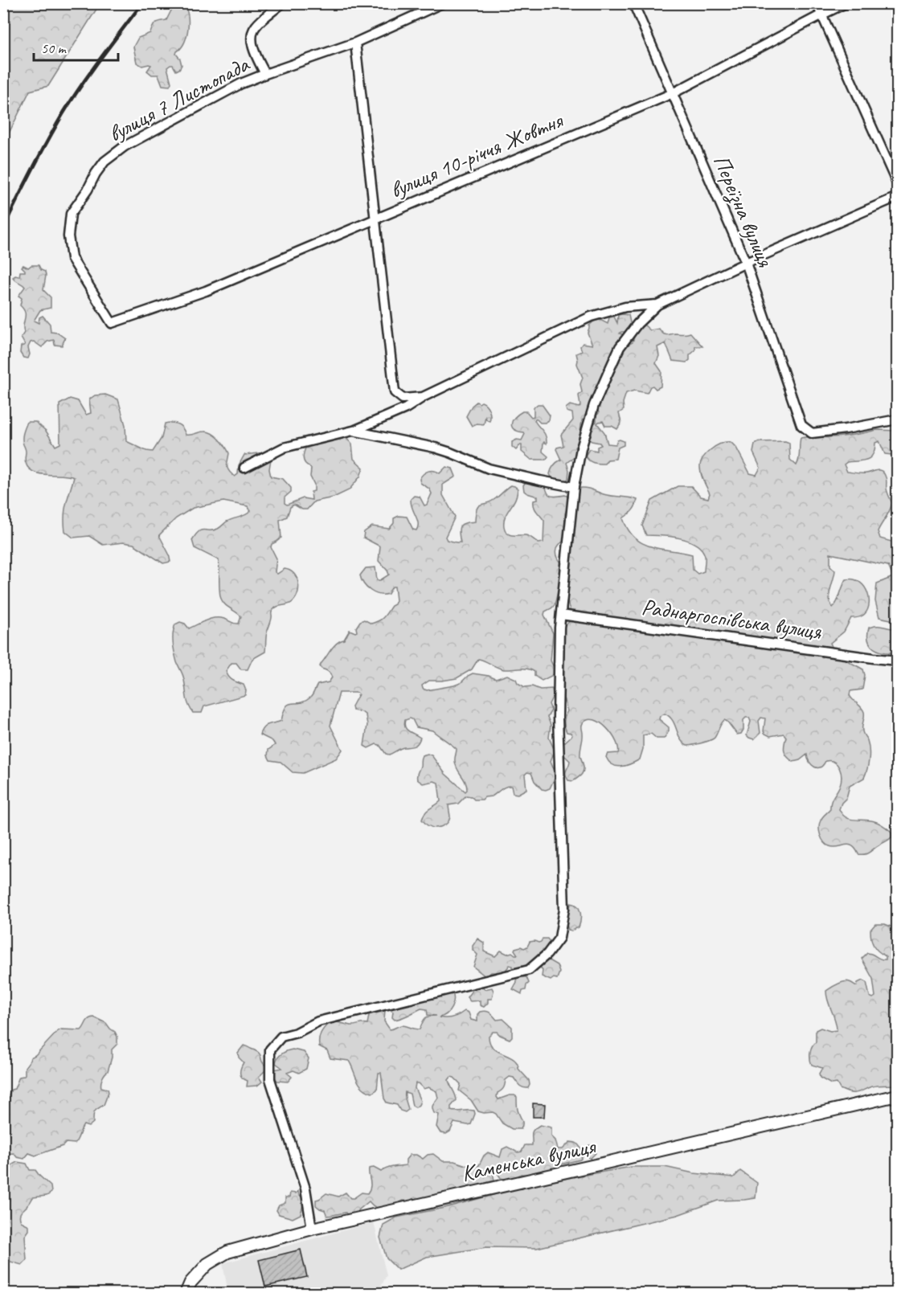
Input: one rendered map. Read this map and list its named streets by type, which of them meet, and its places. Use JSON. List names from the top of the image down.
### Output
{
  "streets": {
    "street": [
      "вулиця 7 Листопада",
      "вулиця 10-річчя Жовтня",
      "Переїзна вулиця",
      "Раднаргоспівська вулиця",
      "Каменська вулиця"
    ]
  },
  "crossings": [
    ["вулиця 7 Листопада", "вулиця 10-річчя Жовтня"],
    ["вулиця 10-річчя Жовтня", "Переїзна вулиця"]
  ],
  "scale_bar": "50 m"
}
